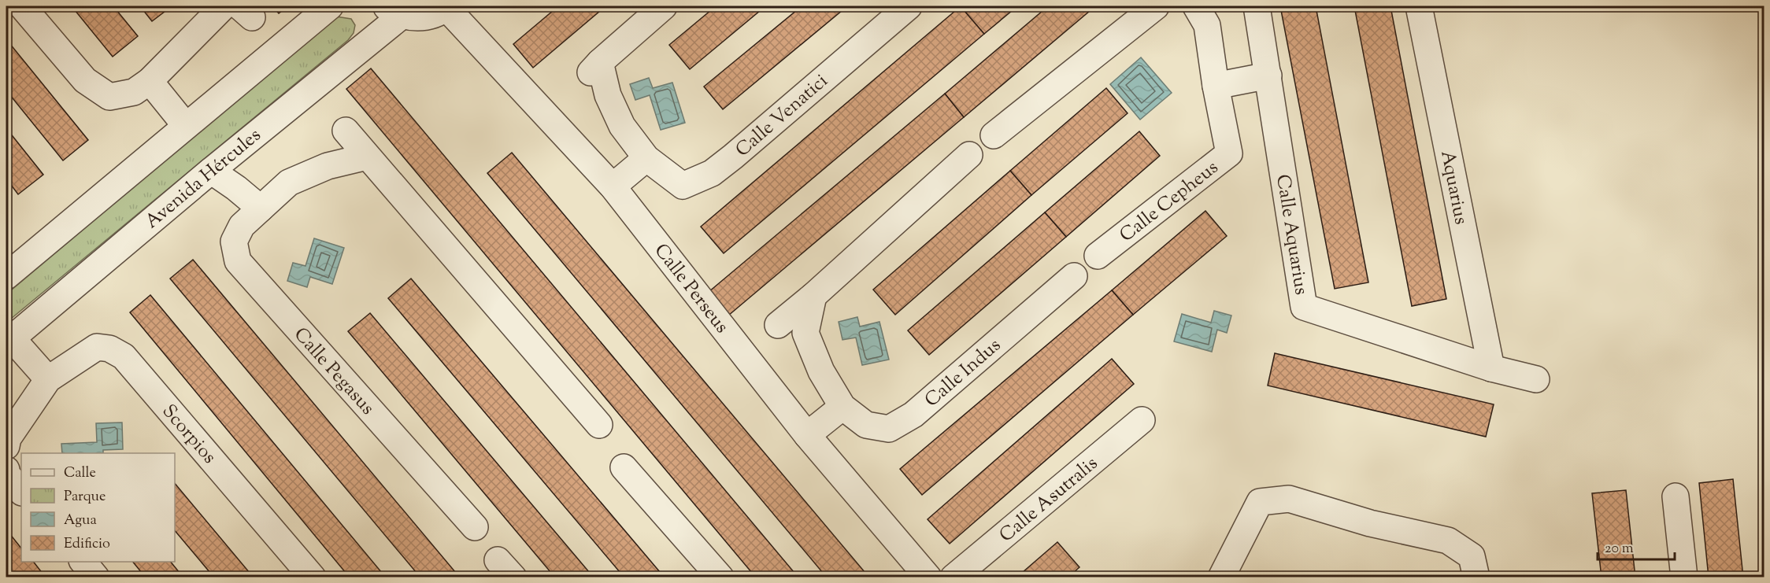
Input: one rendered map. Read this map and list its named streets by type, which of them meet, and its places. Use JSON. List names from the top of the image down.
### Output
{
  "streets": {
    "street": [
      "Calle Venatici",
      "Avenida Hércules",
      "Aquarius",
      "Calle Cepheus",
      "Calle Aquarius",
      "Calle Perseus",
      "Calle Pegasus",
      "Calle Indus",
      "Scorpios",
      "Calle Asutralis"
    ]
  },
  "crossings": [
    ["Aquarius", "Calle Aquarius"]
  ],
  "legend": [
    "Calle",
    "Parque",
    "Agua",
    "Edificio"
  ],
  "scale_bar": "20 m"
}
